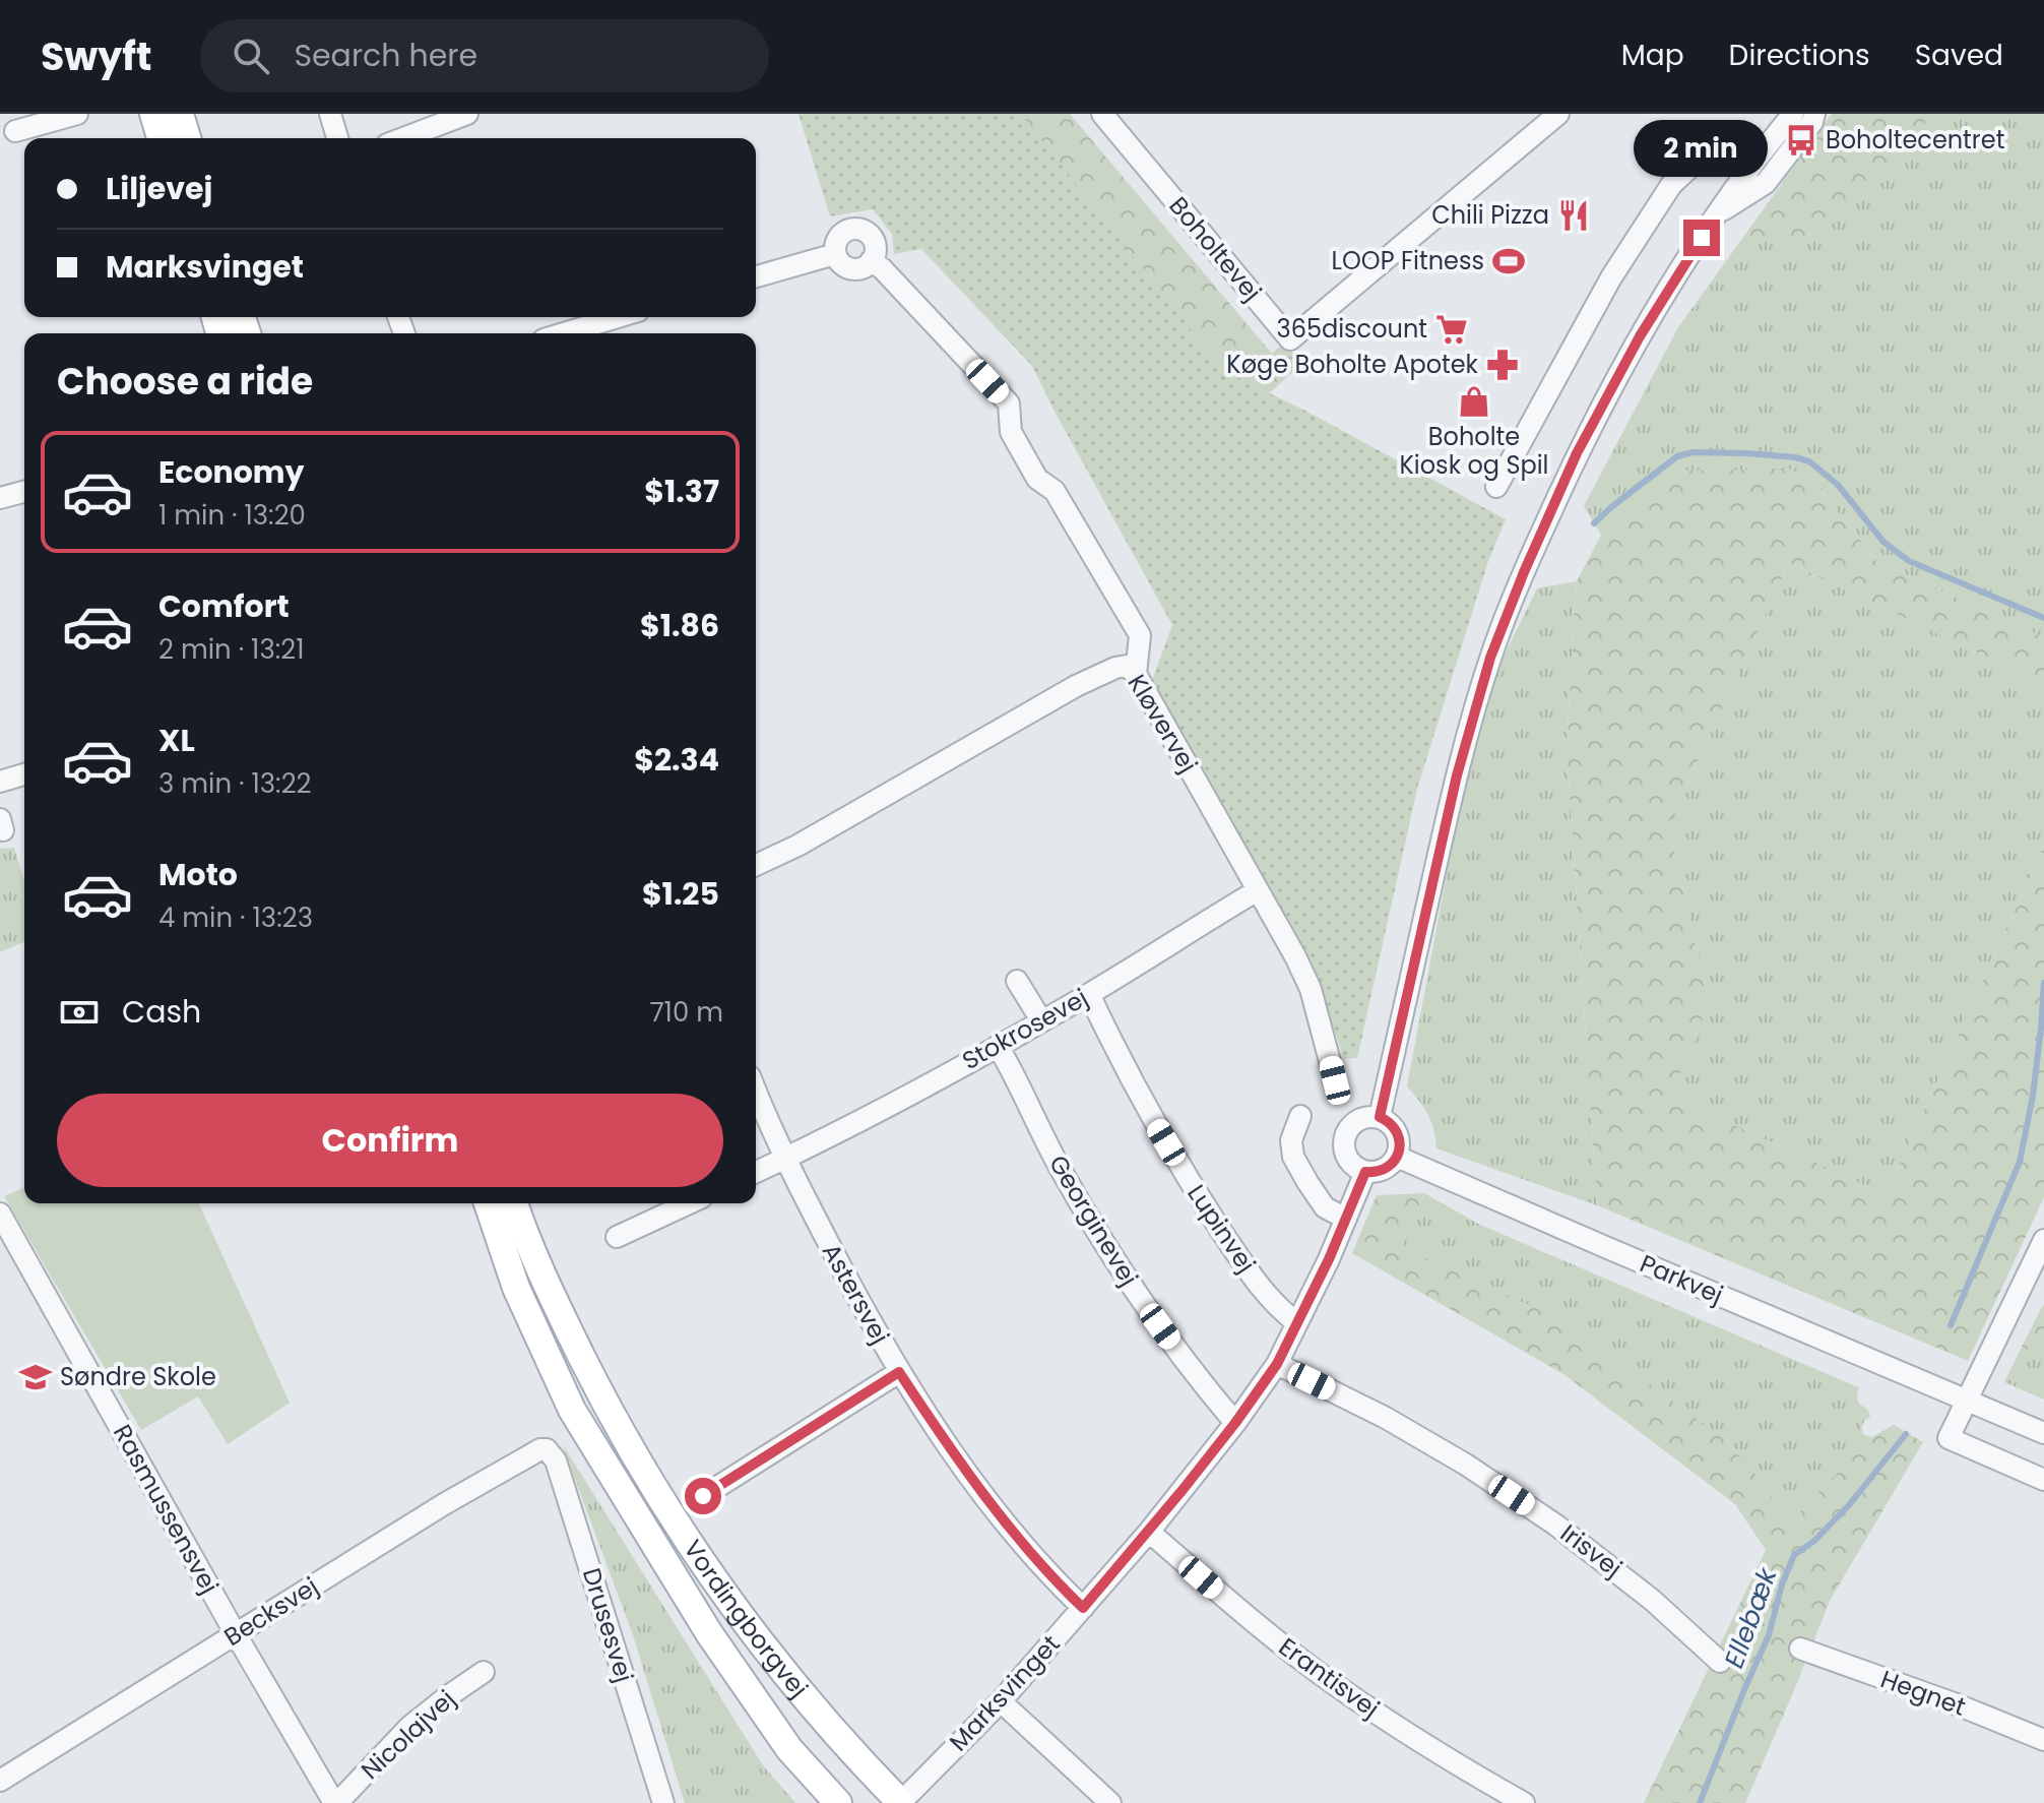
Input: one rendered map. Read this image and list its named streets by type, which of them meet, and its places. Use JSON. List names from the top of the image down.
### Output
{
  "streets": {
    "main road": ["Vordingborgvej"],
    "street": [
      "Boholtevej",
      "Kløvervej",
      "Stokrosevej",
      "Georginevej",
      "Lupinvej",
      "Parkvej",
      "Astersvej",
      "Rasmussensvej",
      "Irisvej",
      "Becksvej",
      "Drusesvej",
      "Erantisvej",
      "Marksvinget",
      "Hegnet",
      "Nicolajvej"
    ]
  },
  "crossings": [
    ["Kløvervej", "Stokrosevej"],
    ["Stokrosevej", "Georginevej"],
    ["Stokrosevej", "Lupinvej"],
    ["Stokrosevej", "Astersvej"],
    ["Georginevej", "Marksvinget"],
    ["Lupinvej", "Marksvinget"],
    ["Parkvej", "Marksvinget"],
    ["Astersvej", "Marksvinget"],
    ["Rasmussensvej", "Becksvej"],
    ["Rasmussensvej", "Nicolajvej"],
    ["Irisvej", "Marksvinget"],
    ["Becksvej", "Drusesvej"],
    ["Vordingborgvej", "Marksvinget"],
    ["Erantisvej", "Marksvinget"]
  ],
  "water": ["Ellebæk"],
  "places": {
    "bus stop": ["Boholtecentret"],
    "restaurant": ["Chili Pizza"],
    "sports": ["LOOP Fitness"],
    "supermarket": ["365discount"],
    "pharmacy": ["Køge Boholte Apotek"],
    "shop": ["Boholte Kiosk og Spil"],
    "school or university": ["Søndre Skole"]
  },
  "page": {
    "header": "Swyft",
    "search": "Search here",
    "nav": ["Map", "Directions", "Saved"],
    "bubble": "2 min",
    "banner": ["Liljevej", "Marksvinget"],
    "heading": "Choose a ride",
    "list": [
      {
        "name": "Economy",
        "note": "1 min · 13:20",
        "value": "$1.37"
      },
      {
        "name": "Comfort",
        "note": "2 min · 13:21",
        "value": "$1.86"
      },
      {
        "name": "XL",
        "note": "3 min · 13:22",
        "value": "$2.34"
      },
      {
        "name": "Moto",
        "note": "4 min · 13:23",
        "value": "$1.25"
      }
    ],
    "pay": ["Cash", "710 m"],
    "buttons": "Confirm"
  }
}
